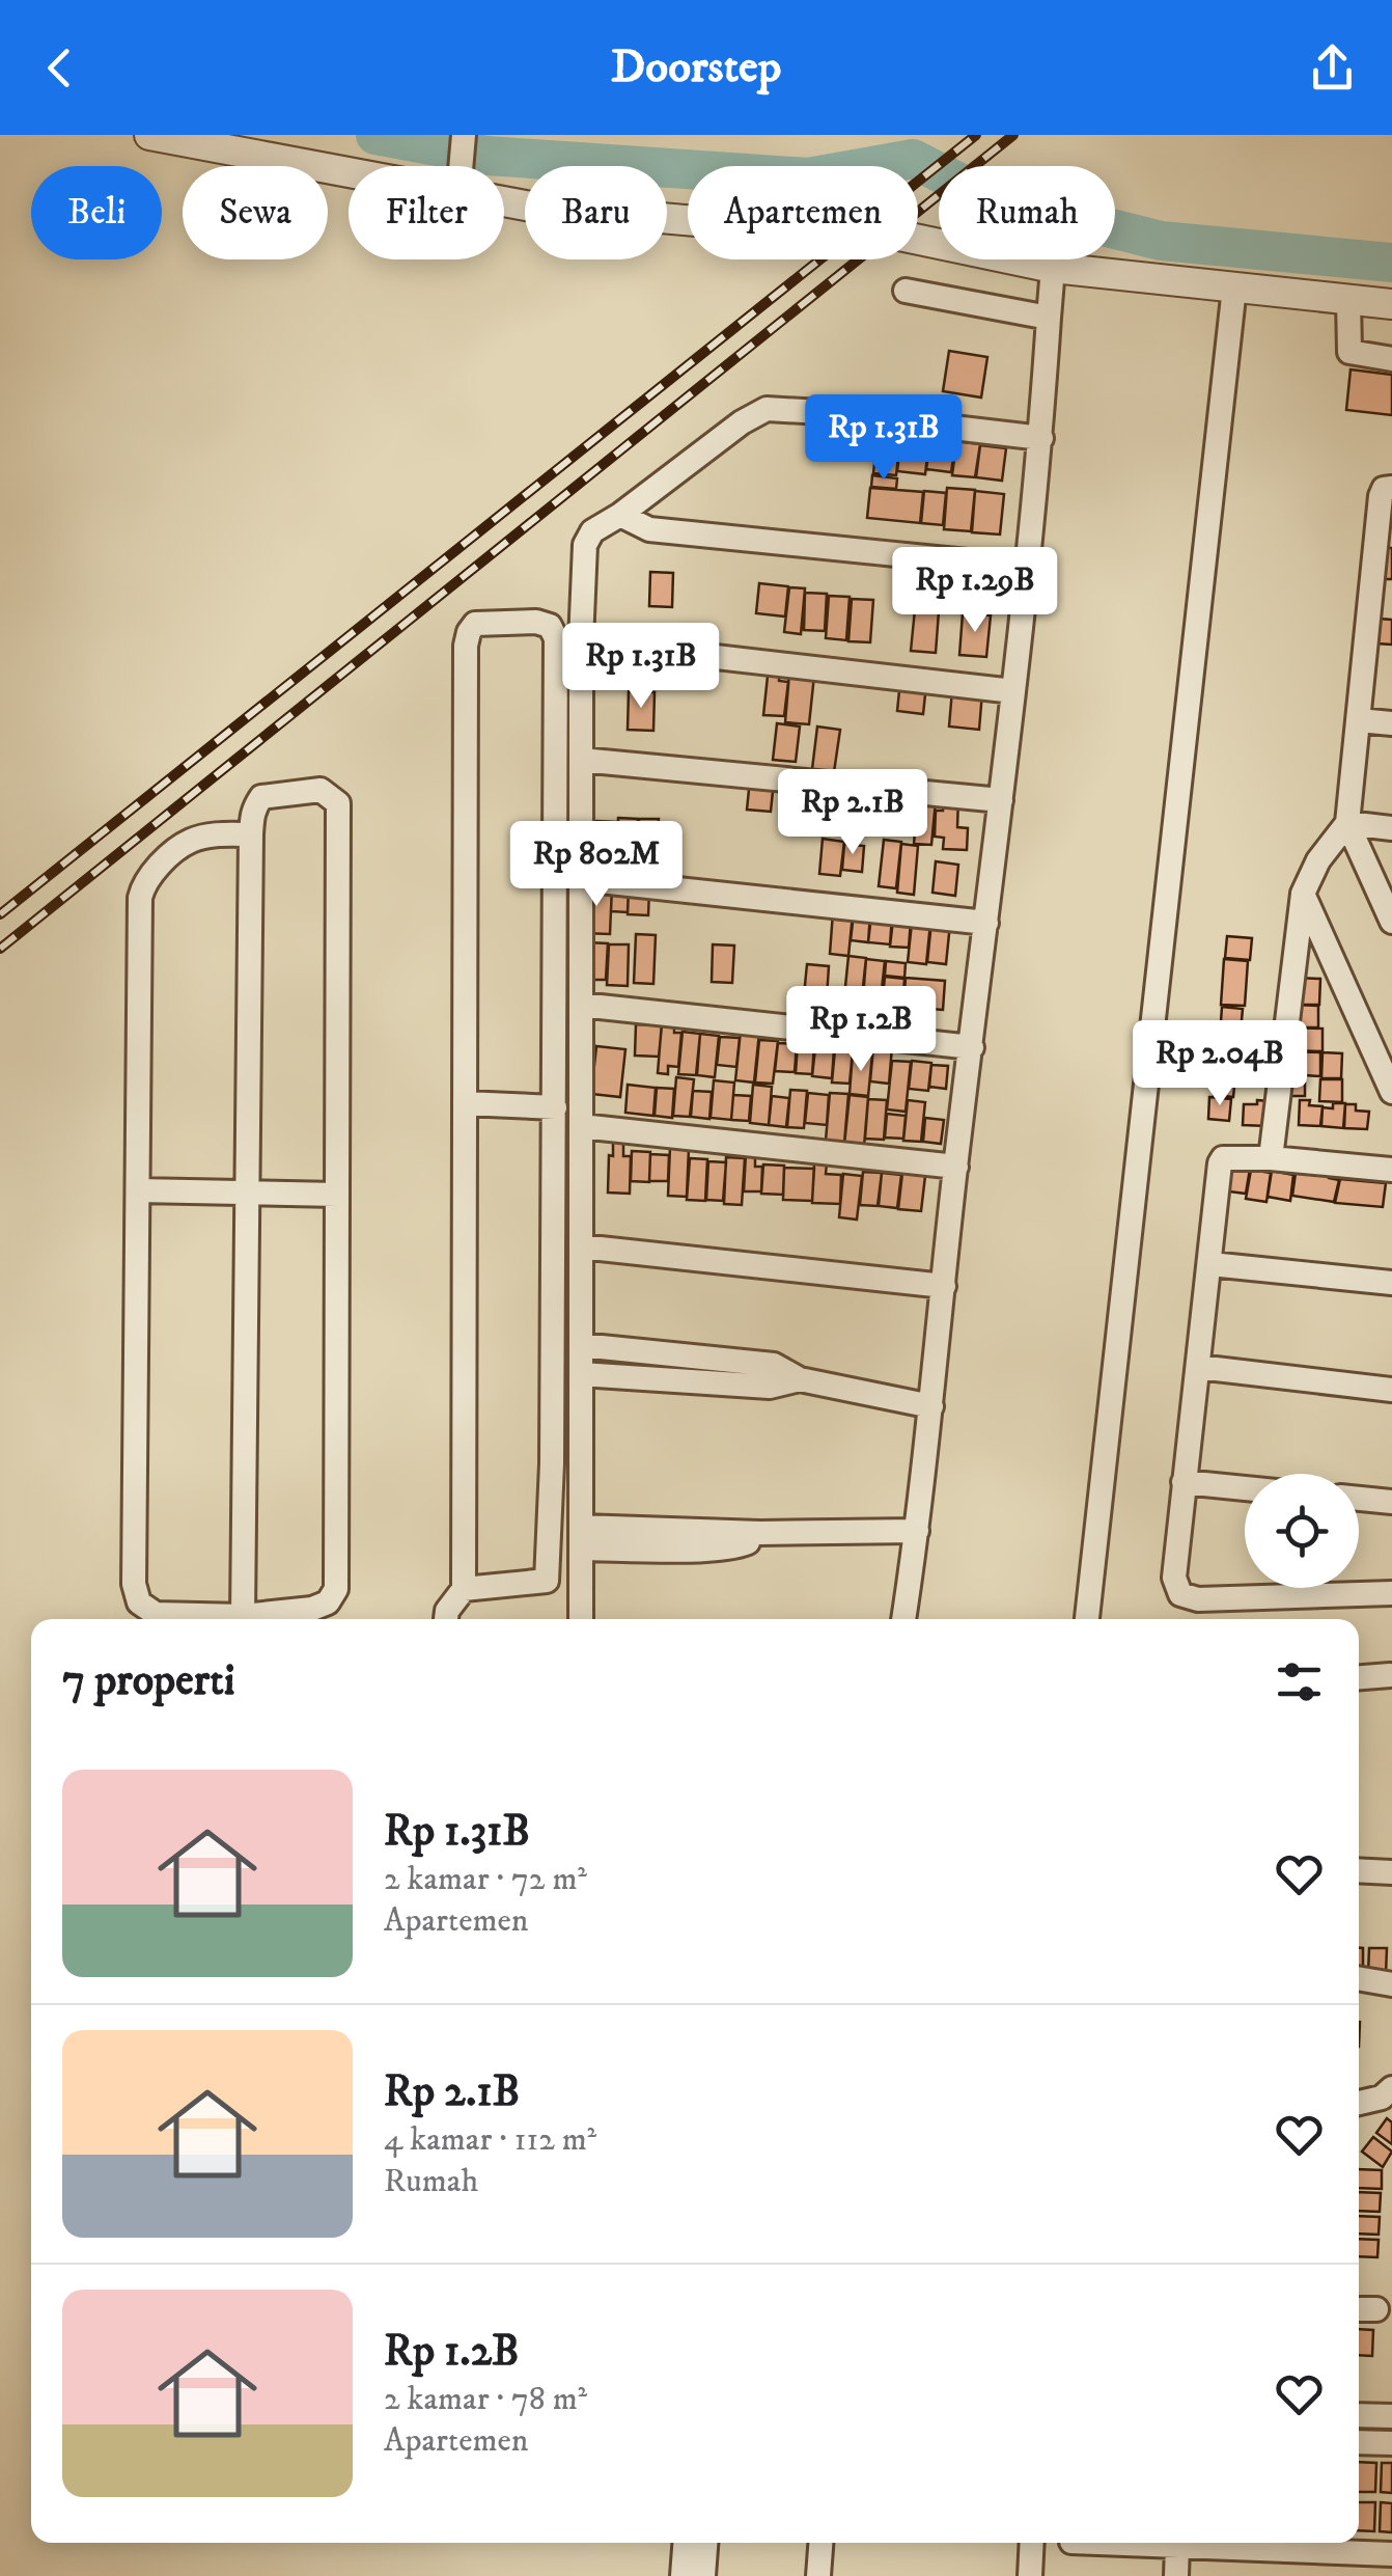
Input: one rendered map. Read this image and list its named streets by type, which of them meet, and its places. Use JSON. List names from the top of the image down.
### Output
{
  "page": {
    "header": "Doorstep",
    "chip": [
      "Beli",
      "Sewa",
      "Filter",
      "Baru",
      "Apartemen",
      "Rumah"
    ],
    "price": [
      "Rp 1.31B",
      "Rp 1.29B",
      "Rp 1.31B",
      "Rp 2.1B",
      "Rp 802M",
      "Rp 1.2B",
      "Rp 2.04B"
    ],
    "heading": "7 properti",
    "list": [
      {
        "name": "Rp 1.31B",
        "note": "2 kamar · 72 m² · Apartemen"
      },
      {
        "name": "Rp 2.1B",
        "note": "4 kamar · 112 m² · Rumah"
      },
      {
        "name": "Rp 1.2B",
        "note": "2 kamar · 78 m² · Apartemen"
      }
    ]
  }
}
